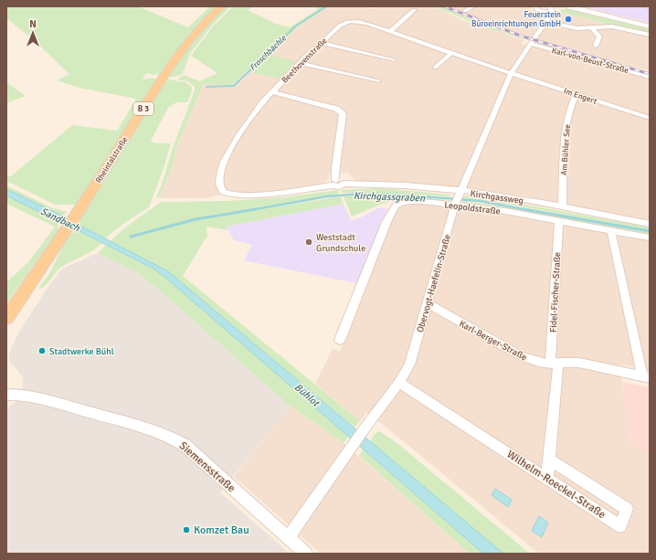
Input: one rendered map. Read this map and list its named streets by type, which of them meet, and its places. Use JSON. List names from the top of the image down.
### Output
{
  "streets": {
    "main road": ["B 3", "Rheintalstraße"],
    "street": [
      "Beethovenstraße",
      "Karl-von-Beust-Straße",
      "Im Engert",
      "Am Bühler See",
      "Kirchgassweg",
      "Leopoldstraße",
      "Obervogt-Haefelin-Straße",
      "Fidel-Fischer-Straße",
      "Karl-Berger-Straße",
      "Siemensstraße",
      "Wilhelm-Roeckel-Straße"
    ]
  },
  "crossings": [
    ["Beethovenstraße", "Im Engert"],
    ["Beethovenstraße", "Kirchgassweg"],
    ["Beethovenstraße", "Obervogt-Haefelin-Straße"],
    ["Karl-von-Beust-Straße", "Obervogt-Haefelin-Straße"],
    ["Im Engert", "Am Bühler See"],
    ["Im Engert", "Obervogt-Haefelin-Straße"],
    ["Am Bühler See", "Kirchgassweg"],
    ["Kirchgassweg", "Leopoldstraße"],
    ["Kirchgassweg", "Obervogt-Haefelin-Straße"],
    ["Leopoldstraße", "Obervogt-Haefelin-Straße"],
    ["Leopoldstraße", "Fidel-Fischer-Straße"],
    ["Obervogt-Haefelin-Straße", "Karl-Berger-Straße"],
    ["Obervogt-Haefelin-Straße", "Siemensstraße"],
    ["Obervogt-Haefelin-Straße", "Wilhelm-Roeckel-Straße"],
    ["Fidel-Fischer-Straße", "Karl-Berger-Straße"],
    ["Fidel-Fischer-Straße", "Wilhelm-Roeckel-Straße"]
  ],
  "water": [
    "Froschbächle",
    "Kirchgassgraben",
    "Sandbach",
    "Bühlot"
  ],
  "places": [
    "Feuerstein Büroeinrichtungen GmbH",
    "Weststadt Grundschule",
    "Stadtwerke Bühl",
    "Komzet Bau"
  ],
  "north": "top"
}
